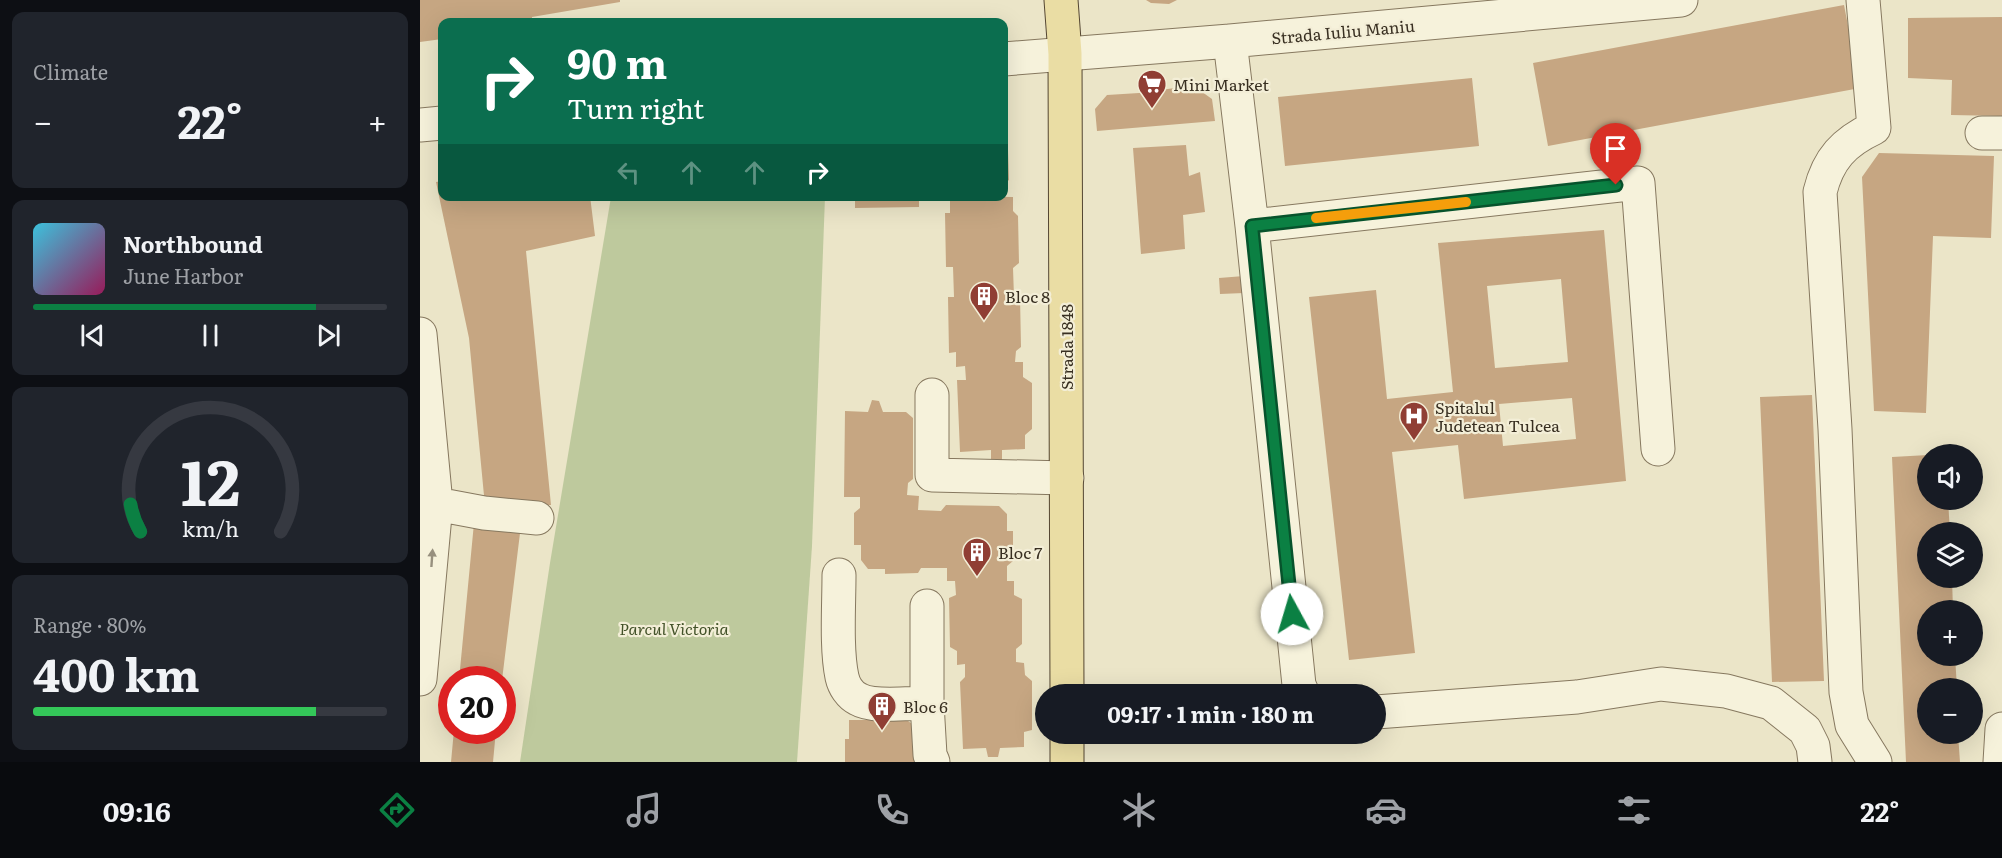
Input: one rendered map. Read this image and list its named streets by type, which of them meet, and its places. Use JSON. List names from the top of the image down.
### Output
{
  "streets": {
    "main road": ["Strada 1848"],
    "street": ["Strada Iuliu Maniu"]
  },
  "crossings": [
    ["Strada Iuliu Maniu", "Strada 1848"]
  ],
  "parks": ["Parcul Victoria"],
  "places": {
    "supermarket": ["Mini Market"],
    "building": ["Bloc 8", "Bloc 7", "Bloc 6"],
    "hospital": ["Spitalul Judetean Tulcea"]
  },
  "page": {
    "tile": [
      "Climate",
      ["Range · 80%", "400 km"]
    ],
    "turn": ["90 m", "Turn right"],
    "heat": ["−", "22°", "+"],
    "song": ["Northbound", "June Harbor"],
    "map_buttons": ["+", "−"],
    "limit": "20",
    "trip": "09:17 · 1 min · 180 m",
    "tabs": ["09:16", "22°"],
    "gauge": ["12", "km/h"]
  }
}
